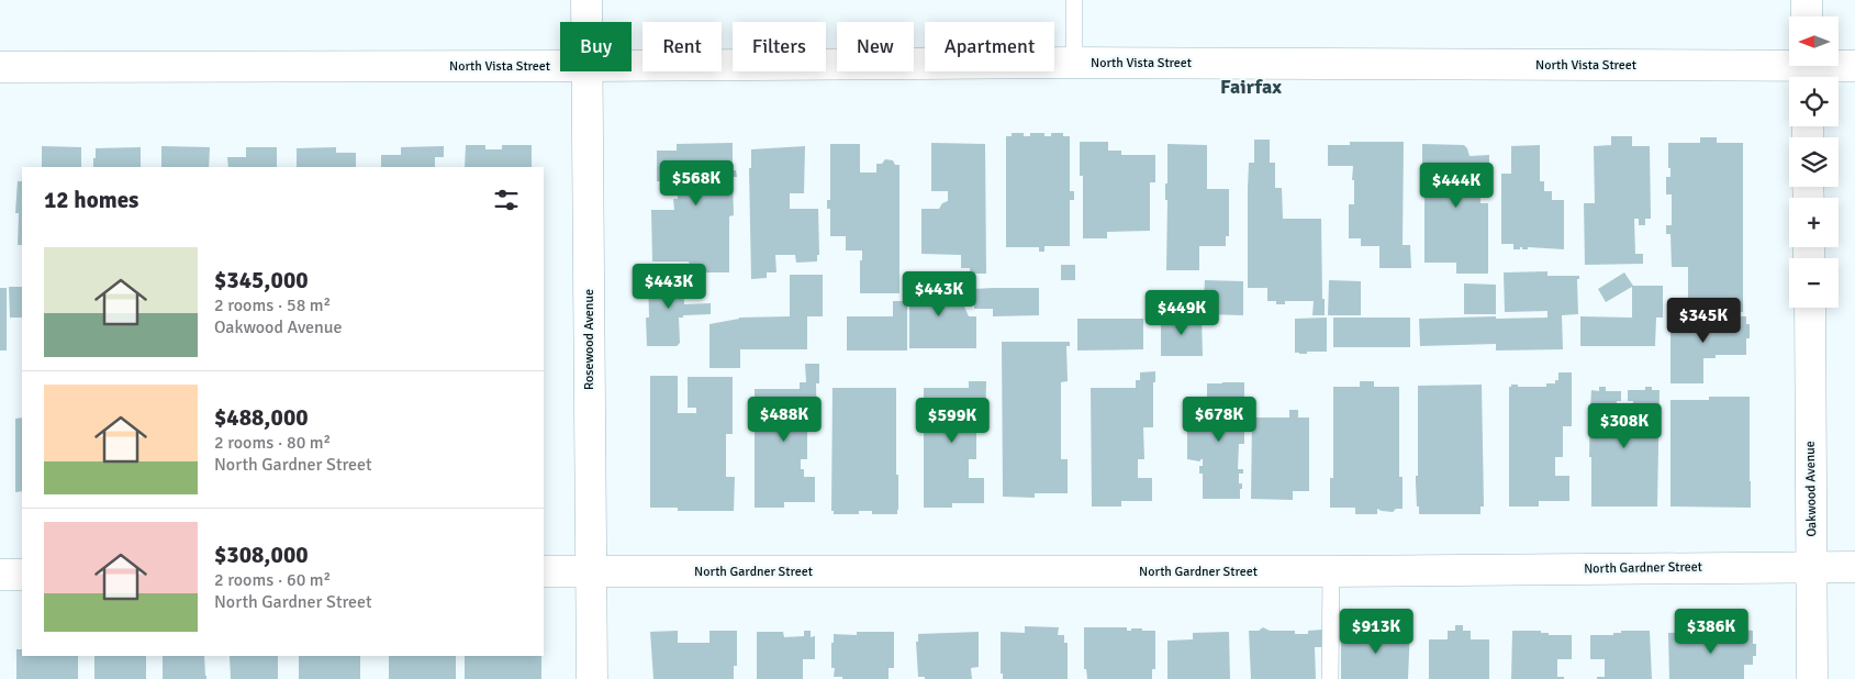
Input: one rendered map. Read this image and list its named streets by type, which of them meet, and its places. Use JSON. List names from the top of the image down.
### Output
{
  "streets": {
    "street": [
      "North Vista Street",
      "Rosewood Avenue",
      "Oakwood Avenue",
      "North Gardner Street"
    ]
  },
  "crossings": [
    ["Rosewood Avenue", "North Gardner Street"],
    ["Oakwood Avenue", "North Gardner Street"]
  ],
  "districts": ["Fairfax"],
  "north": "left",
  "page": {
    "map_buttons": ["+", "−"],
    "chip": [
      "Buy",
      "Rent",
      "Filters",
      "New",
      "Apartment"
    ],
    "price": [
      "$568K",
      "$444K",
      "$443K",
      "$443K",
      "$449K",
      "$345K",
      "$488K",
      "$678K",
      "$599K",
      "$308K",
      "$913K",
      "$386K"
    ],
    "heading": "12 homes",
    "list": [
      {
        "name": "$345,000",
        "note": "2 rooms · 58 m² · Oakwood Avenue"
      },
      {
        "name": "$488,000",
        "note": "2 rooms · 80 m² · North Gardner Street"
      },
      {
        "name": "$308,000",
        "note": "2 rooms · 60 m² · North Gardner Street"
      }
    ]
  }
}
